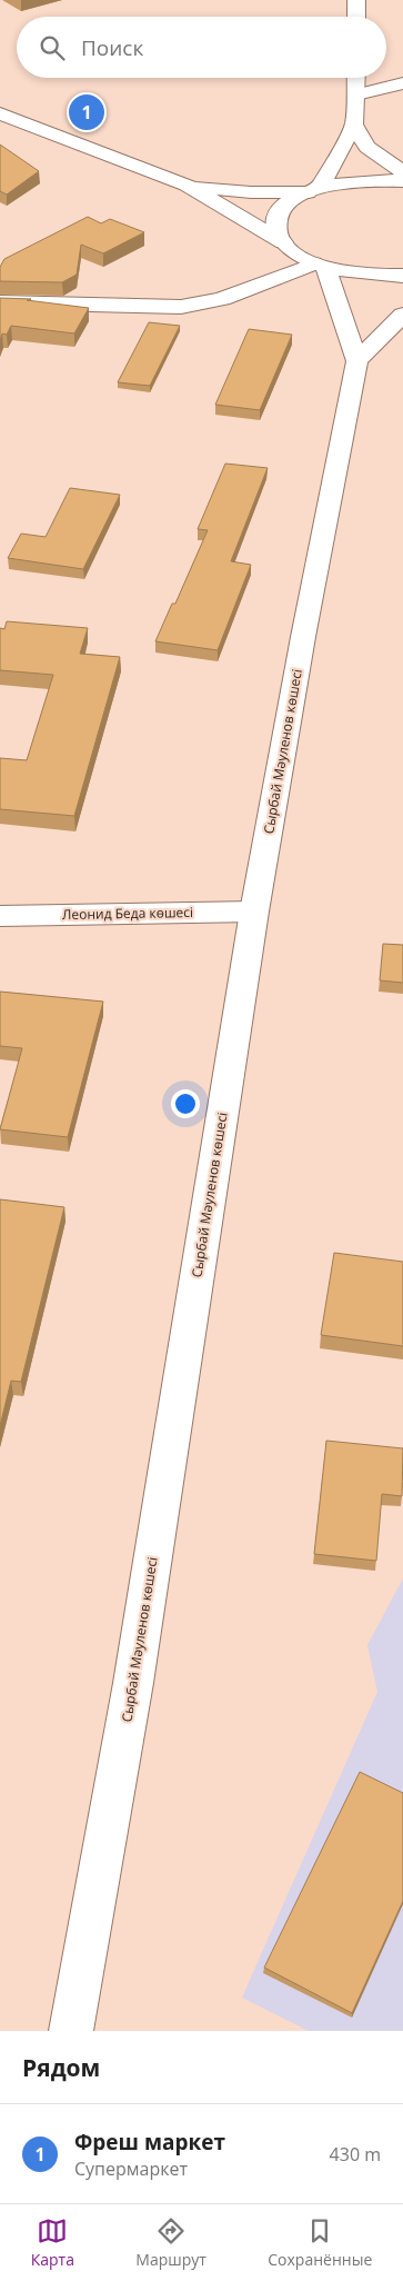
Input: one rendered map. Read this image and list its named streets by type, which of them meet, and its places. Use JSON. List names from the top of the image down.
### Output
{
  "streets": {
    "main road": ["Сырбай Мәуленов көшесі", "Леонид Беда көшесі"]
  },
  "crossings": [
    ["Сырбай Мәуленов көшесі", "Леонид Беда көшесі"]
  ],
  "page": {
    "search": "Поиск",
    "pins": "1",
    "heading": "Рядом",
    "list": [
      {
        "mark": "1",
        "name": "Фреш маркет",
        "note": "Супермаркет",
        "value": "430 m"
      }
    ],
    "nav": ["Карта", "Маршрут", "Сохранённые"]
  }
}
